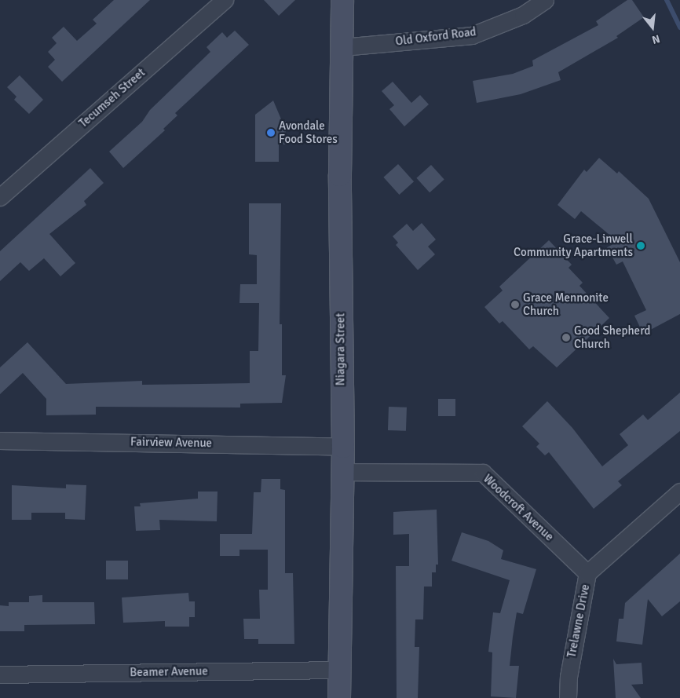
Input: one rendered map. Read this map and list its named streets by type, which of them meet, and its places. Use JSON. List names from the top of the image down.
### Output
{
  "streets": {
    "main road": ["Niagara Street"],
    "street": [
      "Old Oxford Road",
      "Tecumseh Street",
      "Fairview Avenue",
      "Woodcroft Avenue",
      "Trelawne Drive",
      "Beamer Avenue"
    ]
  },
  "crossings": [
    ["Old Oxford Road", "Niagara Street"],
    ["Niagara Street", "Fairview Avenue"],
    ["Niagara Street", "Woodcroft Avenue"],
    ["Niagara Street", "Beamer Avenue"],
    ["Woodcroft Avenue", "Trelawne Drive"]
  ],
  "places": [
    "Avondale Food Stores",
    "Grace-Linwell Community Apartments",
    "Grace Mennonite Church",
    "Good Shepherd Church"
  ],
  "north": "bottom"
}
